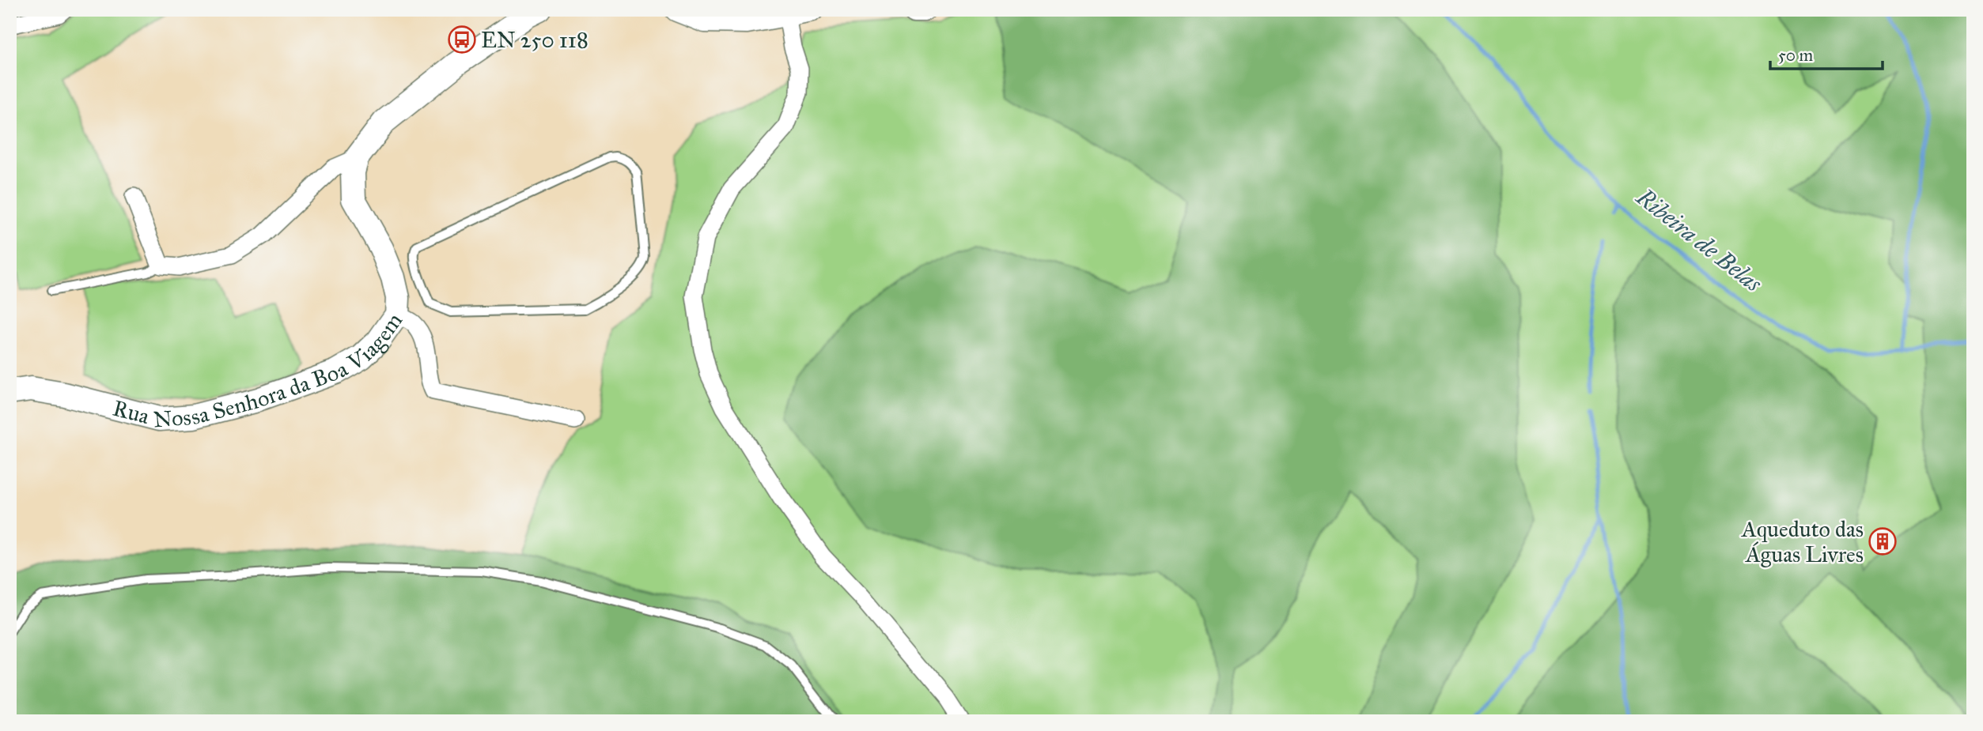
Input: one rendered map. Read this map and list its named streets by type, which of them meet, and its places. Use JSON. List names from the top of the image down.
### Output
{
  "streets": {
    "main road": ["Rua Nossa Senhora da Boa Viagem"]
  },
  "water": ["Ribeira de Belas"],
  "places": {
    "bus stop": ["EN 250 118"],
    "building": ["Aqueduto das Águas Livres"]
  },
  "scale_bar": "50 m"
}
